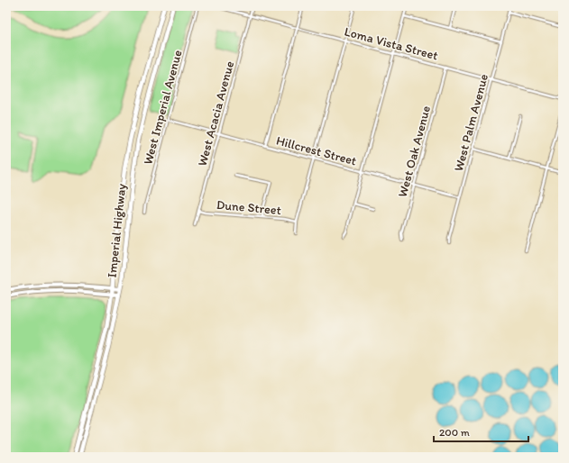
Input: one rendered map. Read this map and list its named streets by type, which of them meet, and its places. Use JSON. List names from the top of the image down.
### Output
{
  "streets": {
    "main road": ["Imperial Highway"],
    "street": [
      "Loma Vista Street",
      "West Imperial Avenue",
      "West Acacia Avenue",
      "West Palm Avenue",
      "Hillcrest Street",
      "West Oak Avenue",
      "Dune Street"
    ]
  },
  "crossings": [
    ["Loma Vista Street", "West Acacia Avenue"],
    ["Loma Vista Street", "West Palm Avenue"],
    ["Loma Vista Street", "West Oak Avenue"],
    ["West Imperial Avenue", "Hillcrest Street"],
    ["West Acacia Avenue", "Hillcrest Street"],
    ["West Acacia Avenue", "Dune Street"],
    ["West Palm Avenue", "Hillcrest Street"],
    ["Hillcrest Street", "West Oak Avenue"]
  ],
  "scale_bar": "200 m"
}
